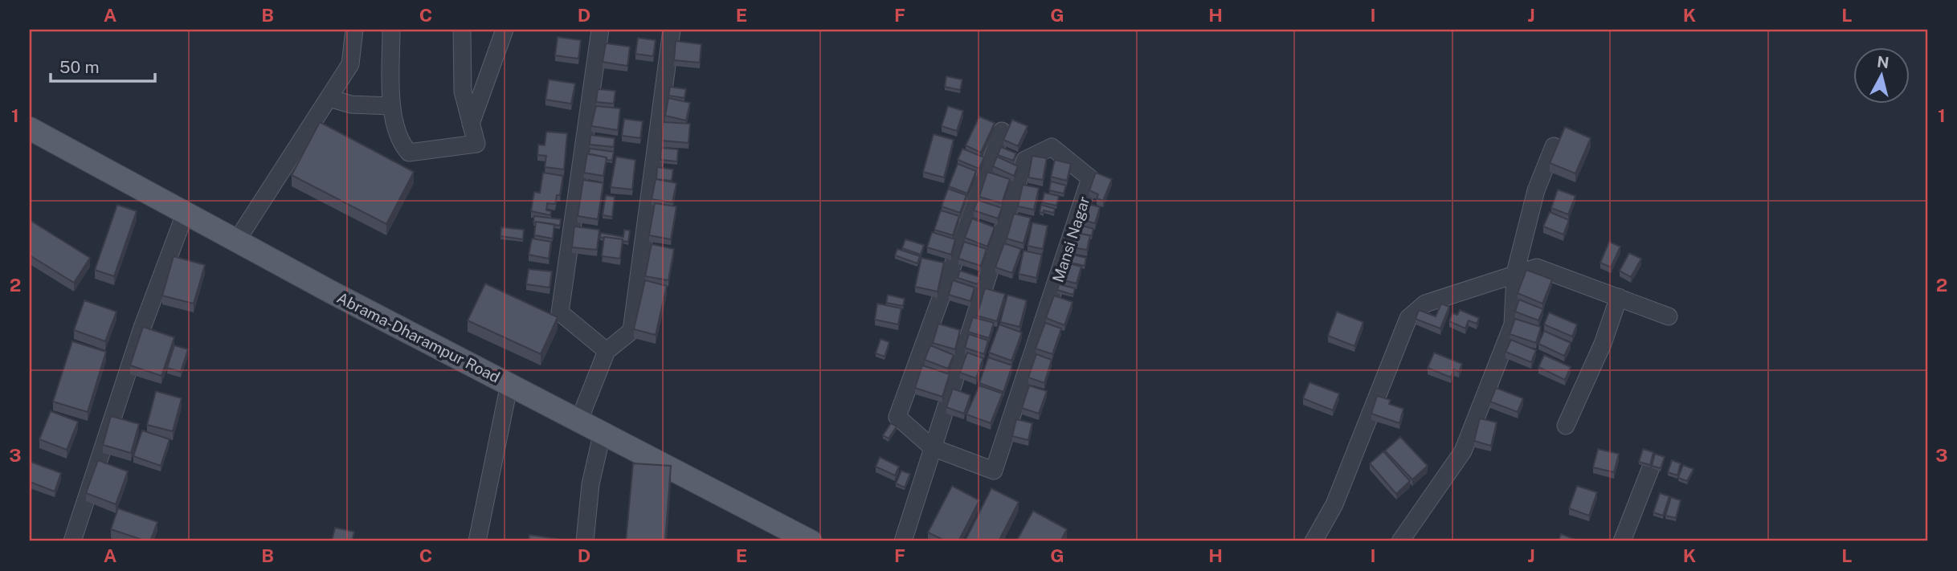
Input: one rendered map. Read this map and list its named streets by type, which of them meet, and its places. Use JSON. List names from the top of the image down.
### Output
{
  "streets": {
    "main road": ["Abrama-Dharampur Road"],
    "street": ["Mansi Nagar"]
  },
  "scale_bar": "50 m",
  "north": "top",
  "grid": {
    "columns": [
      "A",
      "B",
      "C",
      "D",
      "E",
      "F",
      "G",
      "H",
      "I",
      "J",
      "K",
      "L"
    ],
    "rows": ["1", "2", "3"]
  }
}
